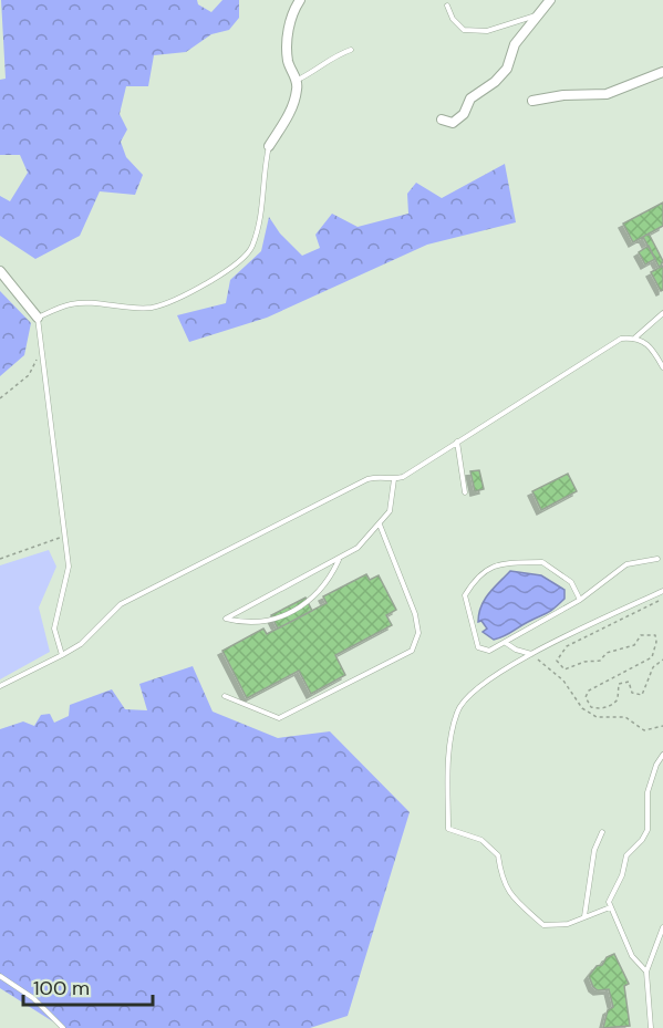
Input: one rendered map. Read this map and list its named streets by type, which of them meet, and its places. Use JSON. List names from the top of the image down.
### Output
{
  "scale_bar": "100 m"
}
